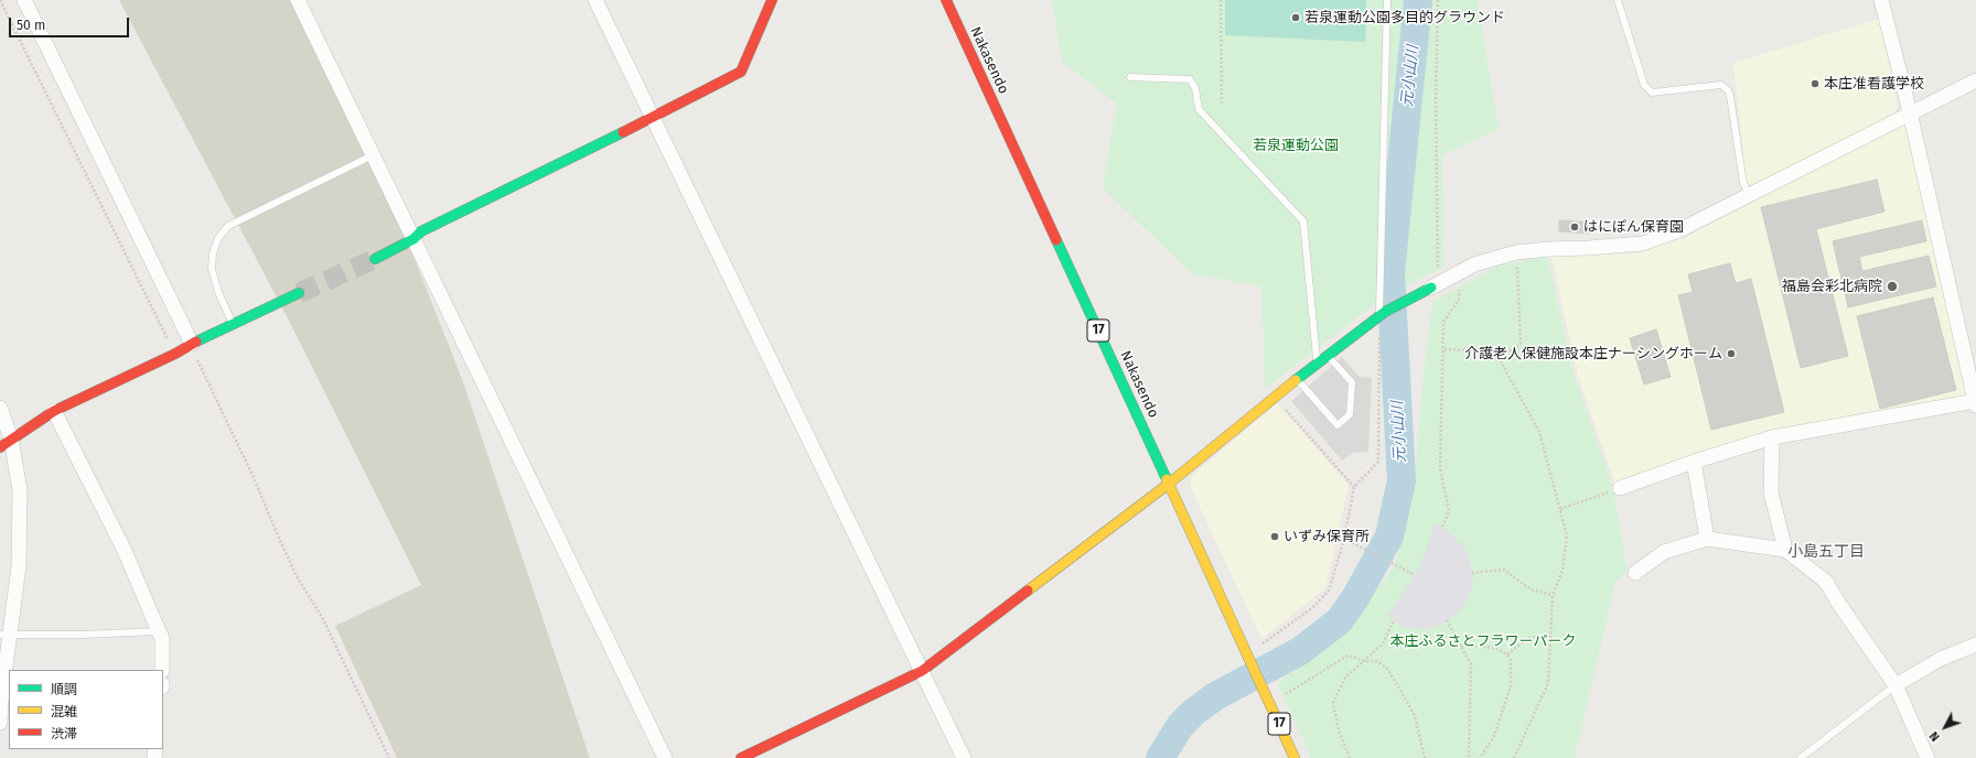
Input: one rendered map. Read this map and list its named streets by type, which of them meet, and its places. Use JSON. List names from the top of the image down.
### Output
{
  "streets": {
    "main road": ["Nakasendo", "17"]
  },
  "districts": ["小島五丁目"],
  "water": ["元小山川"],
  "parks": ["若泉運動公園", "本庄ふるさとフラワーパーク"],
  "places": [
    "若泉運動公園多目的グラウンド",
    "本庄准看護学校",
    "はにぽん保育園",
    "福島会彩北病院",
    "介護老人保健施設本庄ナーシングホーム",
    "いずみ保育所"
  ],
  "legend": ["順調", "混雑", "渋滞"],
  "scale_bar": "50 m",
  "north": "bottom left"
}
